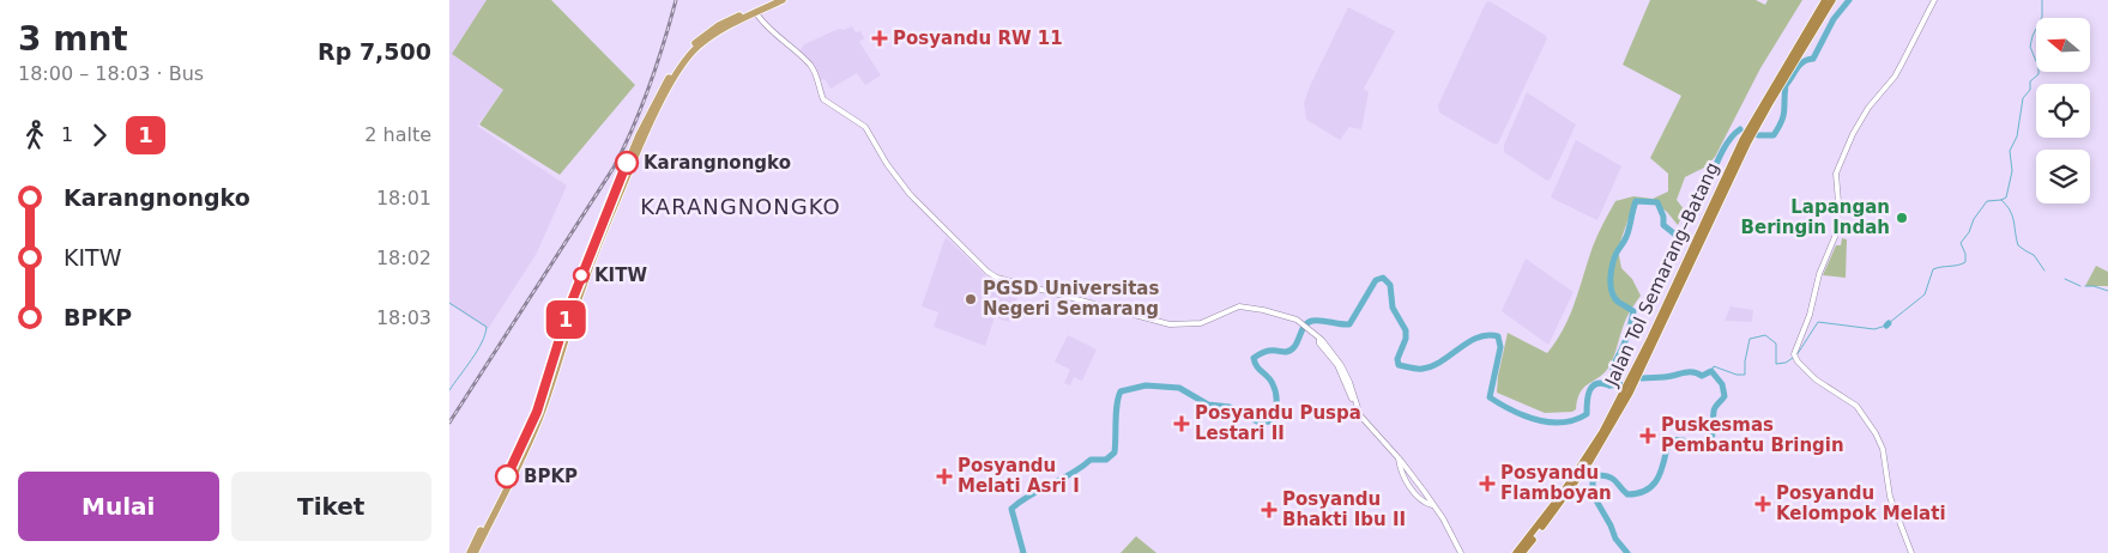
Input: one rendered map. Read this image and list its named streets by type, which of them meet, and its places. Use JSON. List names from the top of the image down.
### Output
{
  "streets": {
    "highway": ["Jalan Tol Semarang–Batang"]
  },
  "districts": ["KARANGNONGKO"],
  "places": {
    "health": [
      "Posyandu RW 11",
      "Posyandu Puspa Lestari II",
      "Puskesmas Pembantu Bringin",
      "Posyandu Melati Asri I",
      "Posyandu Flamboyan",
      "Posyandu Kelompok Melati",
      "Posyandu Bhakti Ibu II"
    ],
    "other": [
      "Karangnongko",
      "Lapangan Beringin Indah",
      "KITW",
      "PGSD Universitas Negeri Semarang",
      "BPKP"
    ]
  },
  "lines": ["bus line 1"],
  "north": "left",
  "page": {
    "heading": ["3 mnt", "18:00 – 18:03 · Bus", "Rp 7,500"],
    "on_map": "1",
    "legs": ["1", "1", "2 halte"],
    "list": [
      {
        "name": "Karangnongko",
        "value": "18:01"
      },
      {
        "name": "KITW",
        "value": "18:02"
      },
      {
        "name": "BPKP",
        "value": "18:03"
      }
    ],
    "buttons": ["Mulai", "Tiket"]
  }
}
